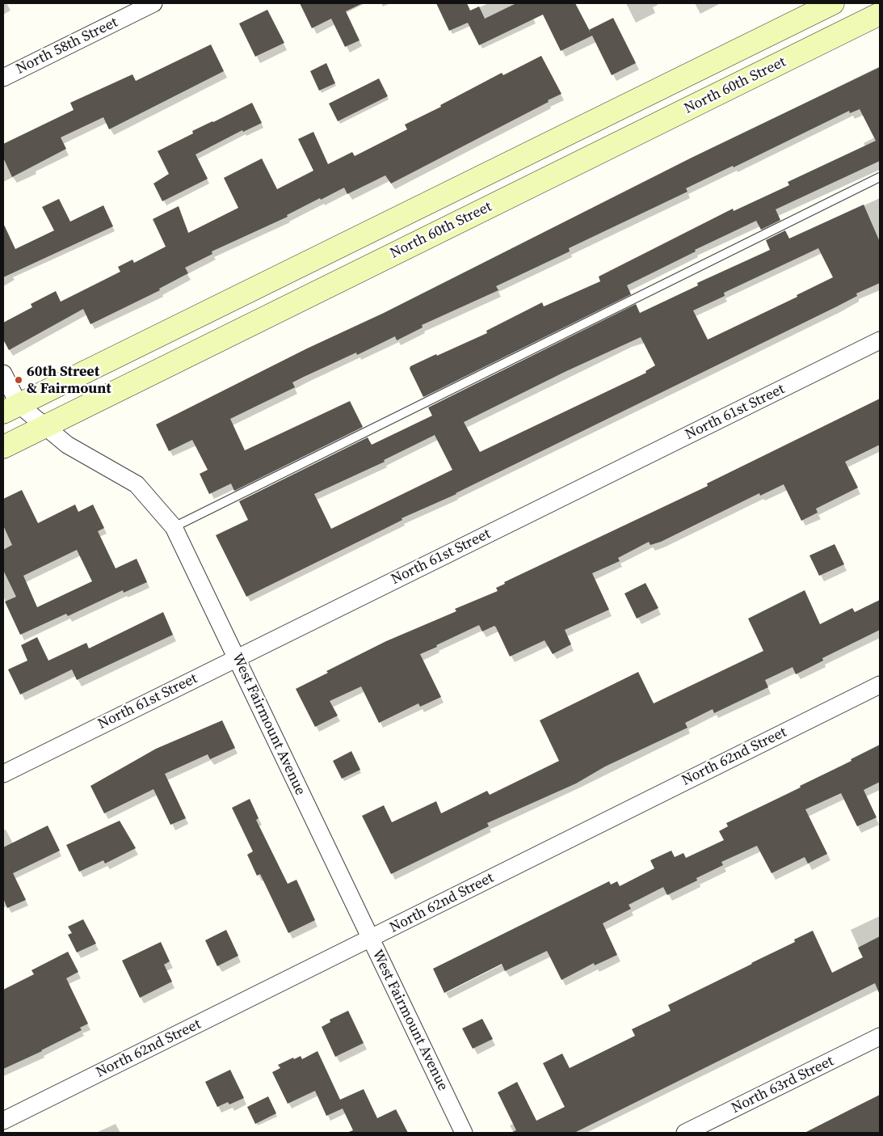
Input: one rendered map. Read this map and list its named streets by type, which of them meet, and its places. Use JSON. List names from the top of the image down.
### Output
{
  "streets": {
    "main road": ["North 60th Street"],
    "street": [
      "North 58th Street",
      "North 61st Street",
      "West Fairmount Avenue",
      "North 62nd Street",
      "North 63rd Street"
    ]
  },
  "crossings": [
    ["North 60th Street", "West Fairmount Avenue"],
    ["North 61st Street", "West Fairmount Avenue"],
    ["West Fairmount Avenue", "North 62nd Street"]
  ],
  "places": ["60th Street & Fairmount"]
}
